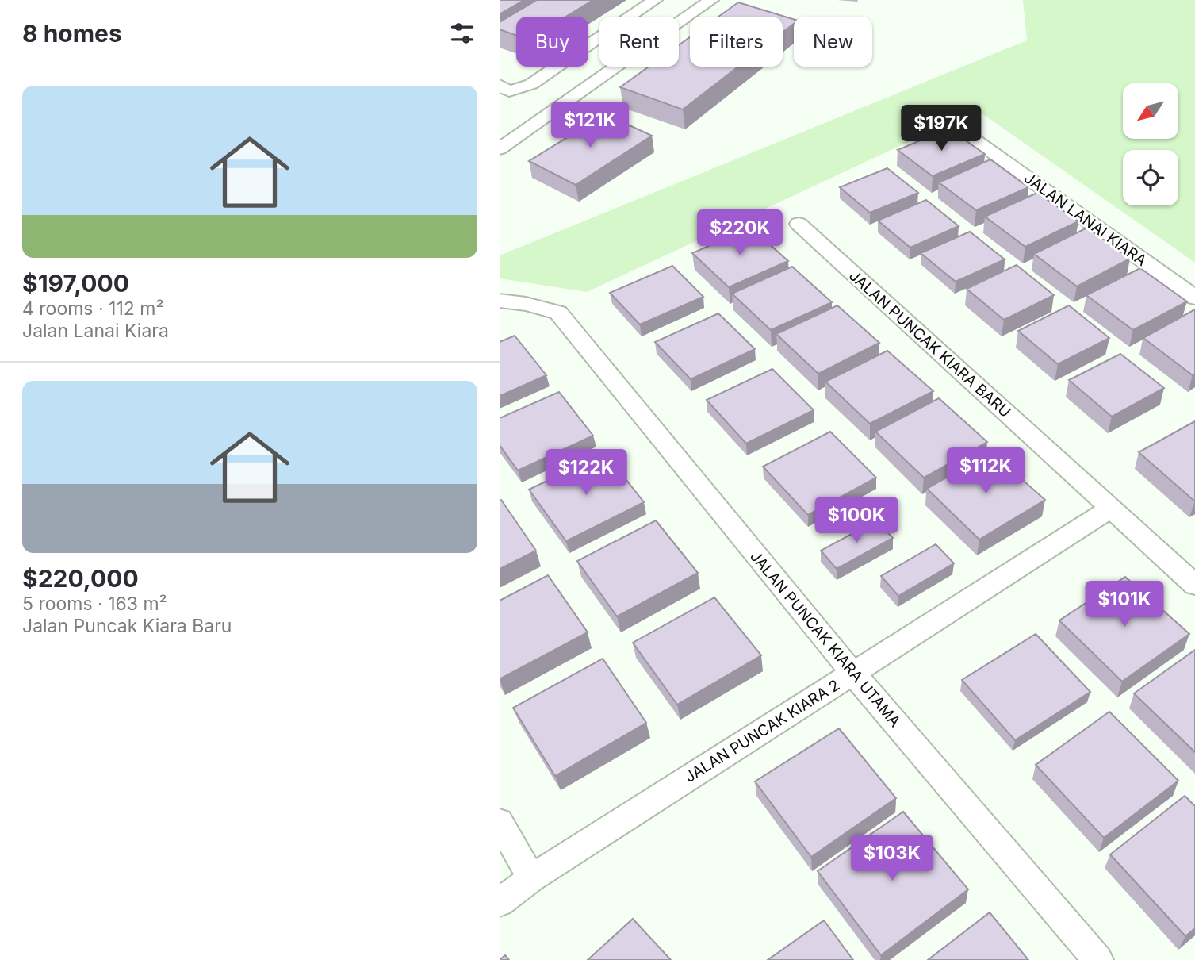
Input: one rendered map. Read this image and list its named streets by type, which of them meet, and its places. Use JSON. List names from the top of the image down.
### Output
{
  "streets": {
    "street": [
      "JALAN LANAI KIARA",
      "JALAN PUNCAK KIARA BARU",
      "JALAN PUNCAK KIARA UTAMA",
      "JALAN PUNCAK KIARA 2"
    ]
  },
  "crossings": [
    ["JALAN PUNCAK KIARA BARU", "JALAN PUNCAK KIARA 2"],
    ["JALAN PUNCAK KIARA UTAMA", "JALAN PUNCAK KIARA 2"]
  ],
  "north": "bottom left",
  "page": {
    "heading": "8 homes",
    "chip": [
      "Buy",
      "Rent",
      "Filters",
      "New"
    ],
    "list": [
      {
        "name": "$197,000",
        "note": "4 rooms · 112 m² · Jalan Lanai Kiara"
      },
      {
        "name": "$220,000",
        "note": "5 rooms · 163 m² · Jalan Puncak Kiara Baru"
      }
    ],
    "price": [
      "$121K",
      "$197K",
      "$220K",
      "$112K",
      "$122K",
      "$100K",
      "$101K",
      "$103K"
    ]
  }
}
